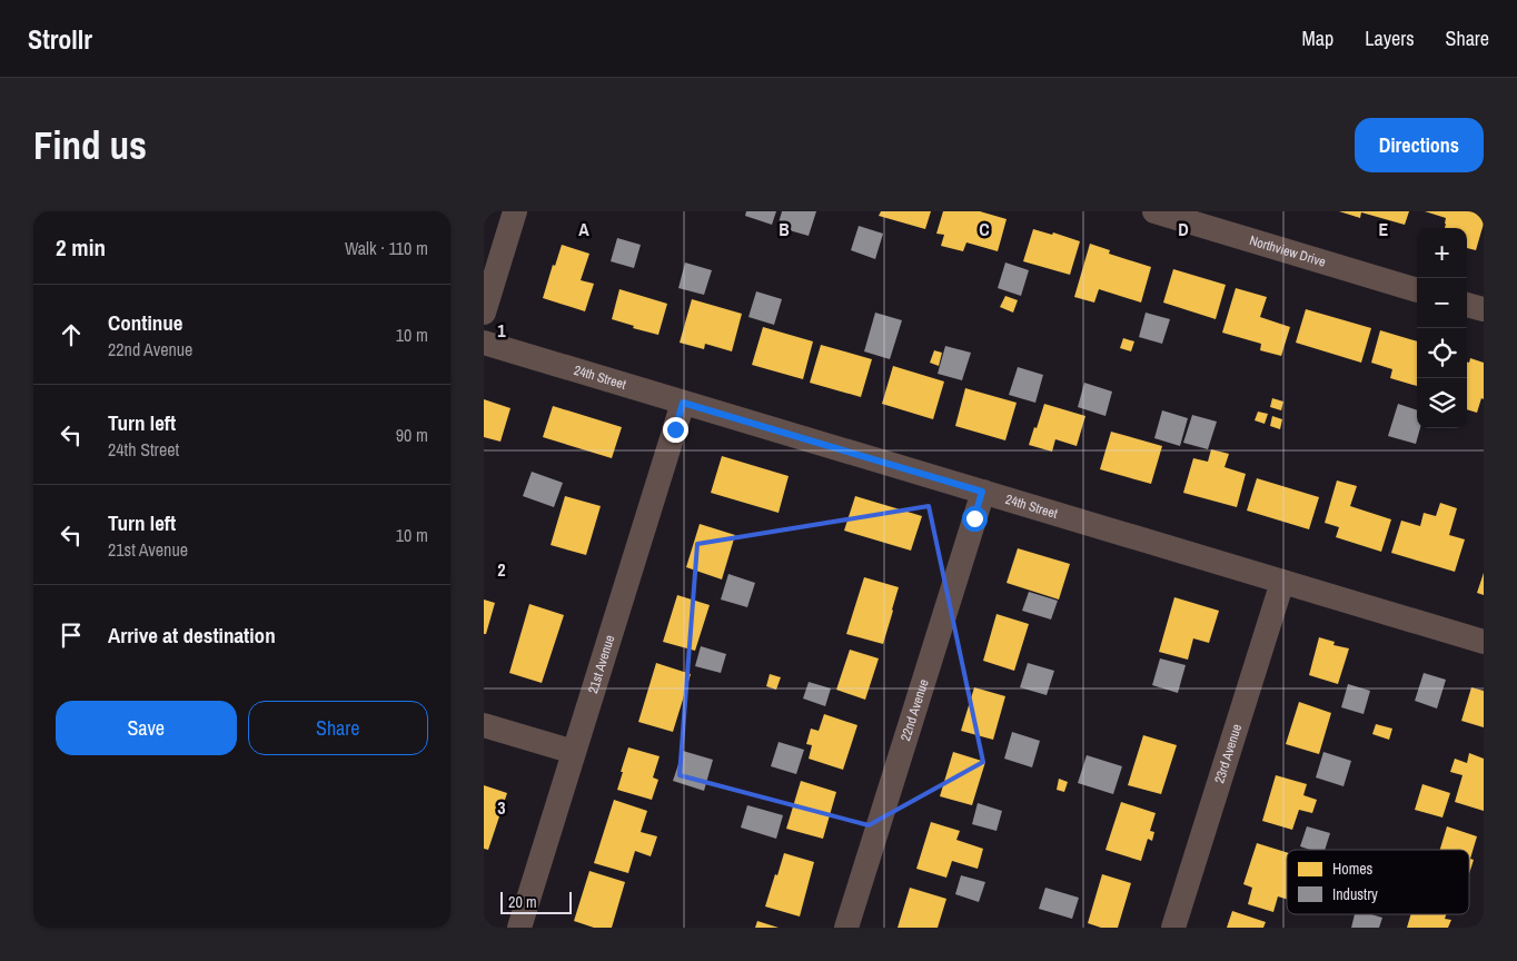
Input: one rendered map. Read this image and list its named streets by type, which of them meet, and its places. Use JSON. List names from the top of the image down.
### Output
{
  "streets": {
    "street": [
      "Northview Drive",
      "24th Street",
      "21st Avenue",
      "22nd Avenue",
      "23rd Avenue"
    ]
  },
  "crossings": [
    ["24th Street", "21st Avenue"],
    ["24th Street", "22nd Avenue"],
    ["24th Street", "23rd Avenue"]
  ],
  "legend": ["Homes", "Industry"],
  "scale_bar": "20 m",
  "page": {
    "header": "Strollr",
    "nav": ["Map", "Layers", "Share"],
    "buttons": [
      "Directions",
      ["Save", "Share"]
    ],
    "title": "Find us",
    "heading": ["2 min", "Walk · 110 m"],
    "map_buttons": ["+", "−"],
    "list": [
      ["Continue", "22nd Avenue", "10 m"],
      ["Turn left", "24th Street", "90 m"],
      ["Turn left", "21st Avenue", "10 m"],
      "Arrive at destination"
    ],
    "scale": "20 m"
  },
  "grid": {
    "columns": [
      "A",
      "B",
      "C",
      "D",
      "E"
    ],
    "rows": ["1", "2", "3"]
  }
}
